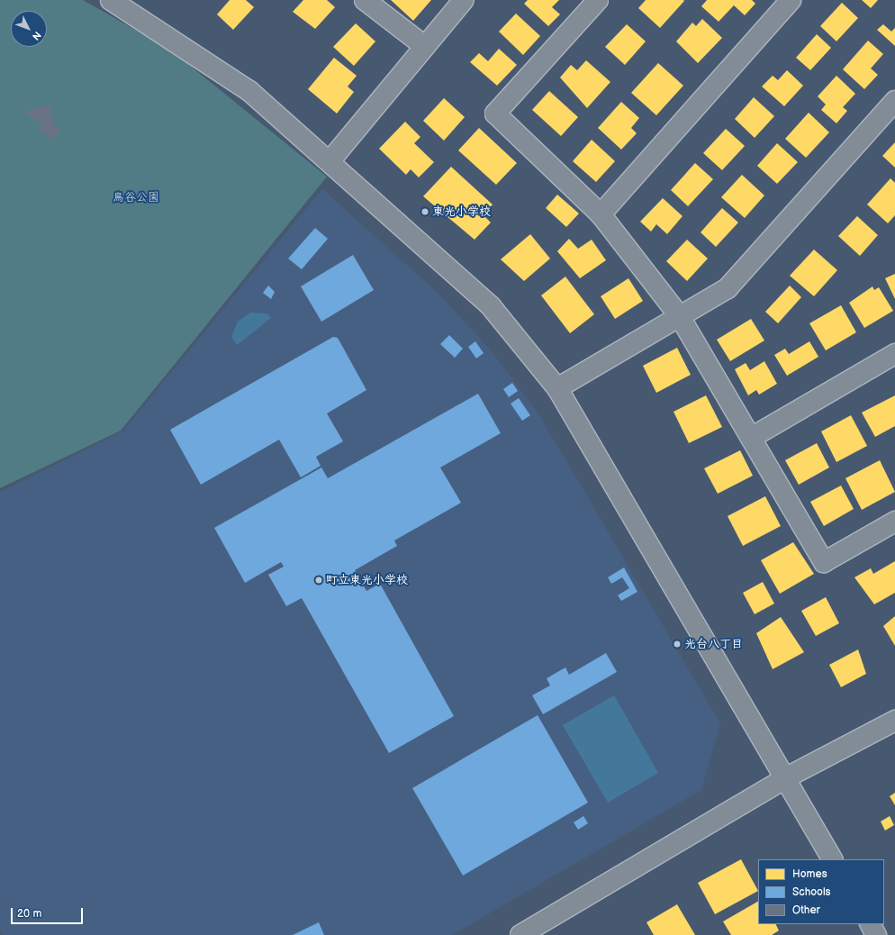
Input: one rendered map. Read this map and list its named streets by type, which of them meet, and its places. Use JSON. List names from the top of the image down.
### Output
{
  "parks": ["鳥谷公園"],
  "places": ["東光小学校", "町立東光小学校", "光台八丁目"],
  "legend": ["Homes", "Schools", "Other"],
  "scale_bar": "20 m",
  "north": "bottom right"
}
